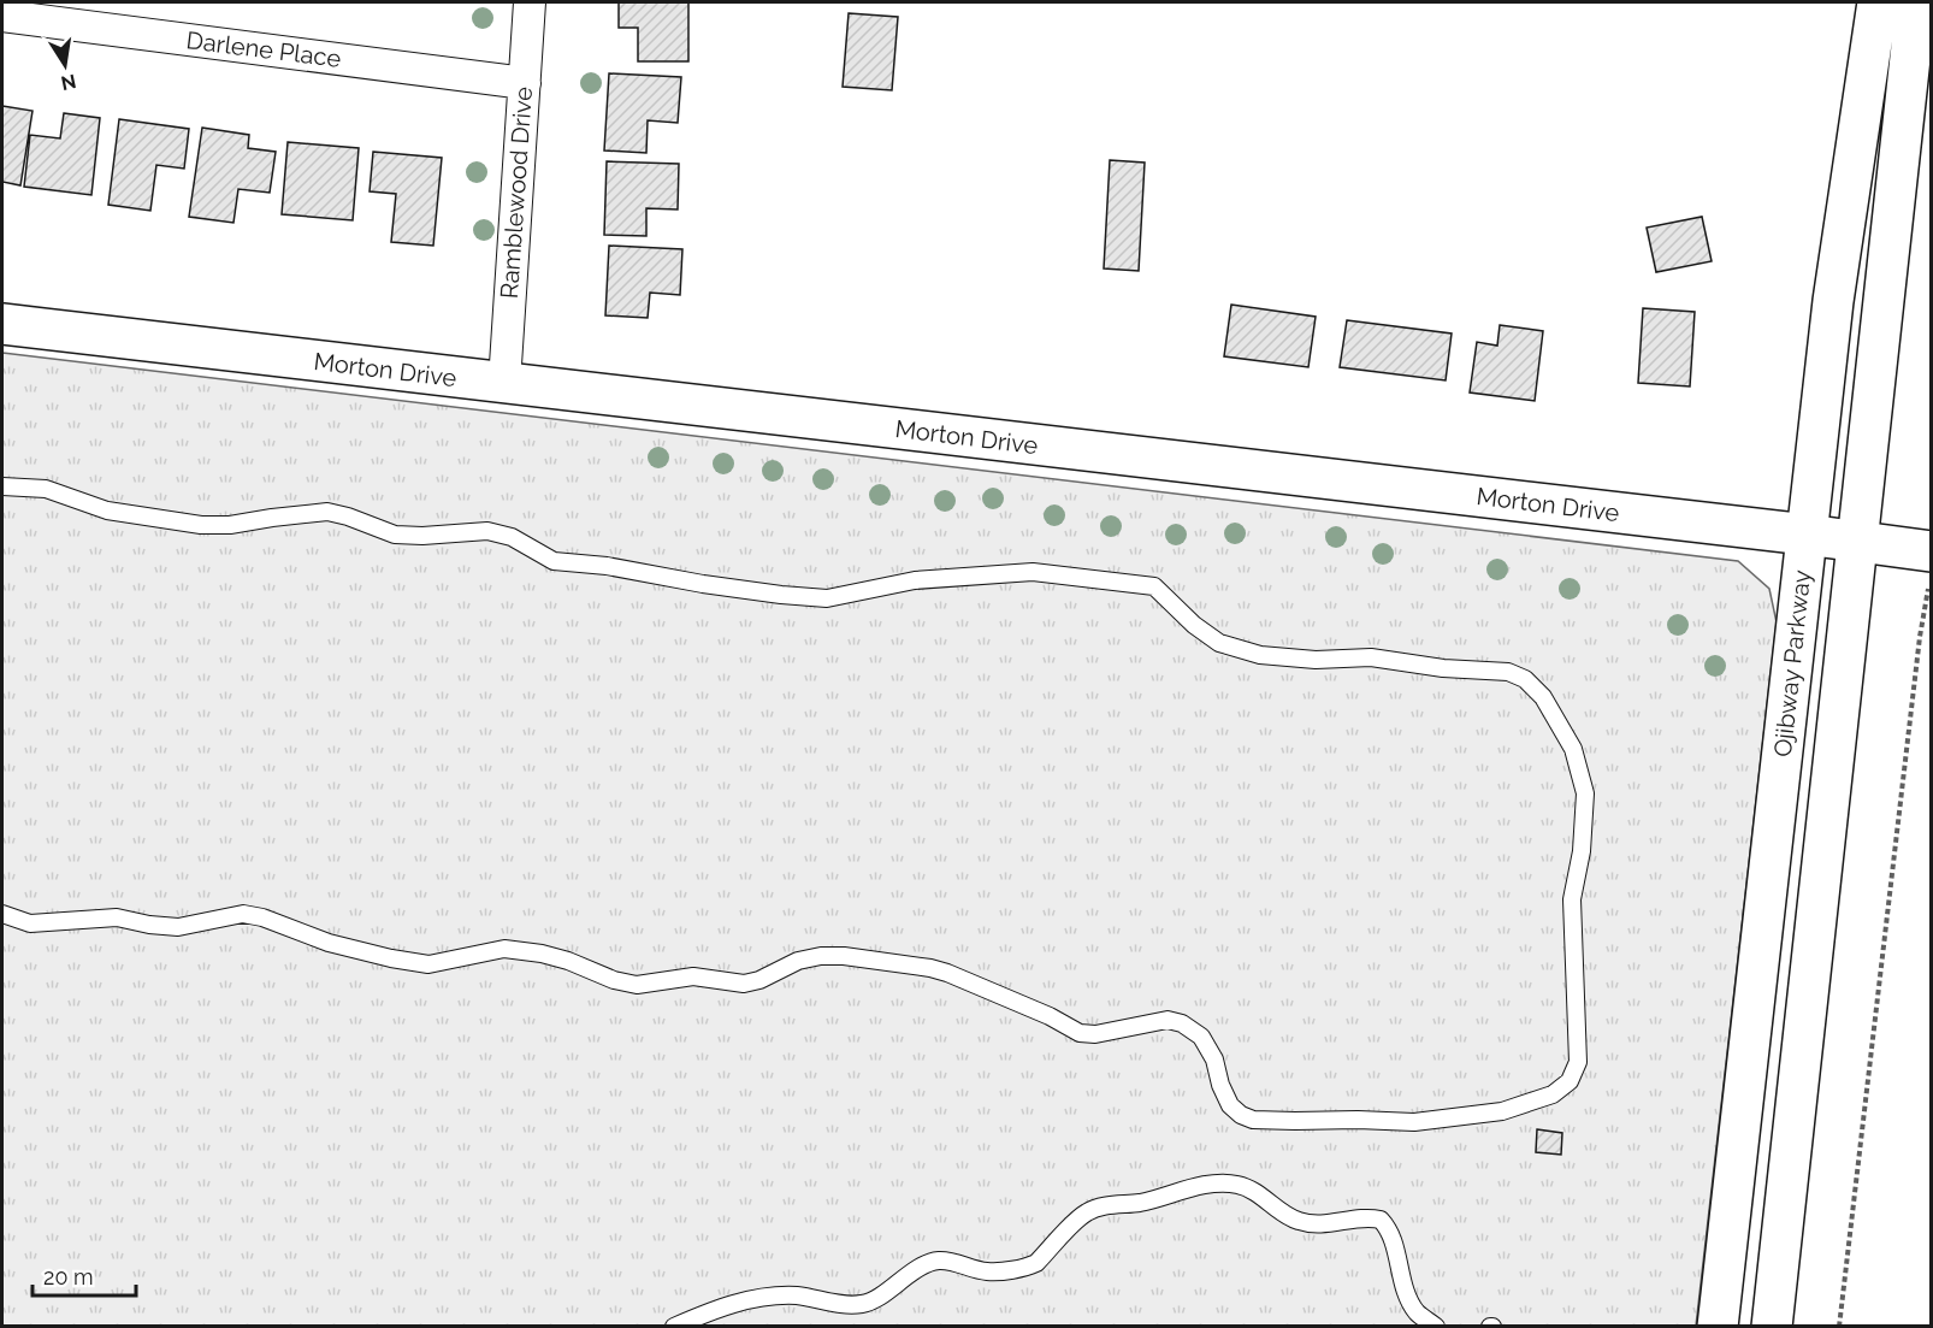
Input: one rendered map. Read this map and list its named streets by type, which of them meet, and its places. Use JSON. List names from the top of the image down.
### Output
{
  "streets": {
    "main road": ["Morton Drive", "Ojibway Parkway"],
    "street": ["Darlene Place", "Ramblewood Drive"]
  },
  "crossings": [
    ["Darlene Place", "Ramblewood Drive"],
    ["Ramblewood Drive", "Morton Drive"],
    ["Morton Drive", "Ojibway Parkway"]
  ],
  "scale_bar": "20 m",
  "north": "bottom"
}
